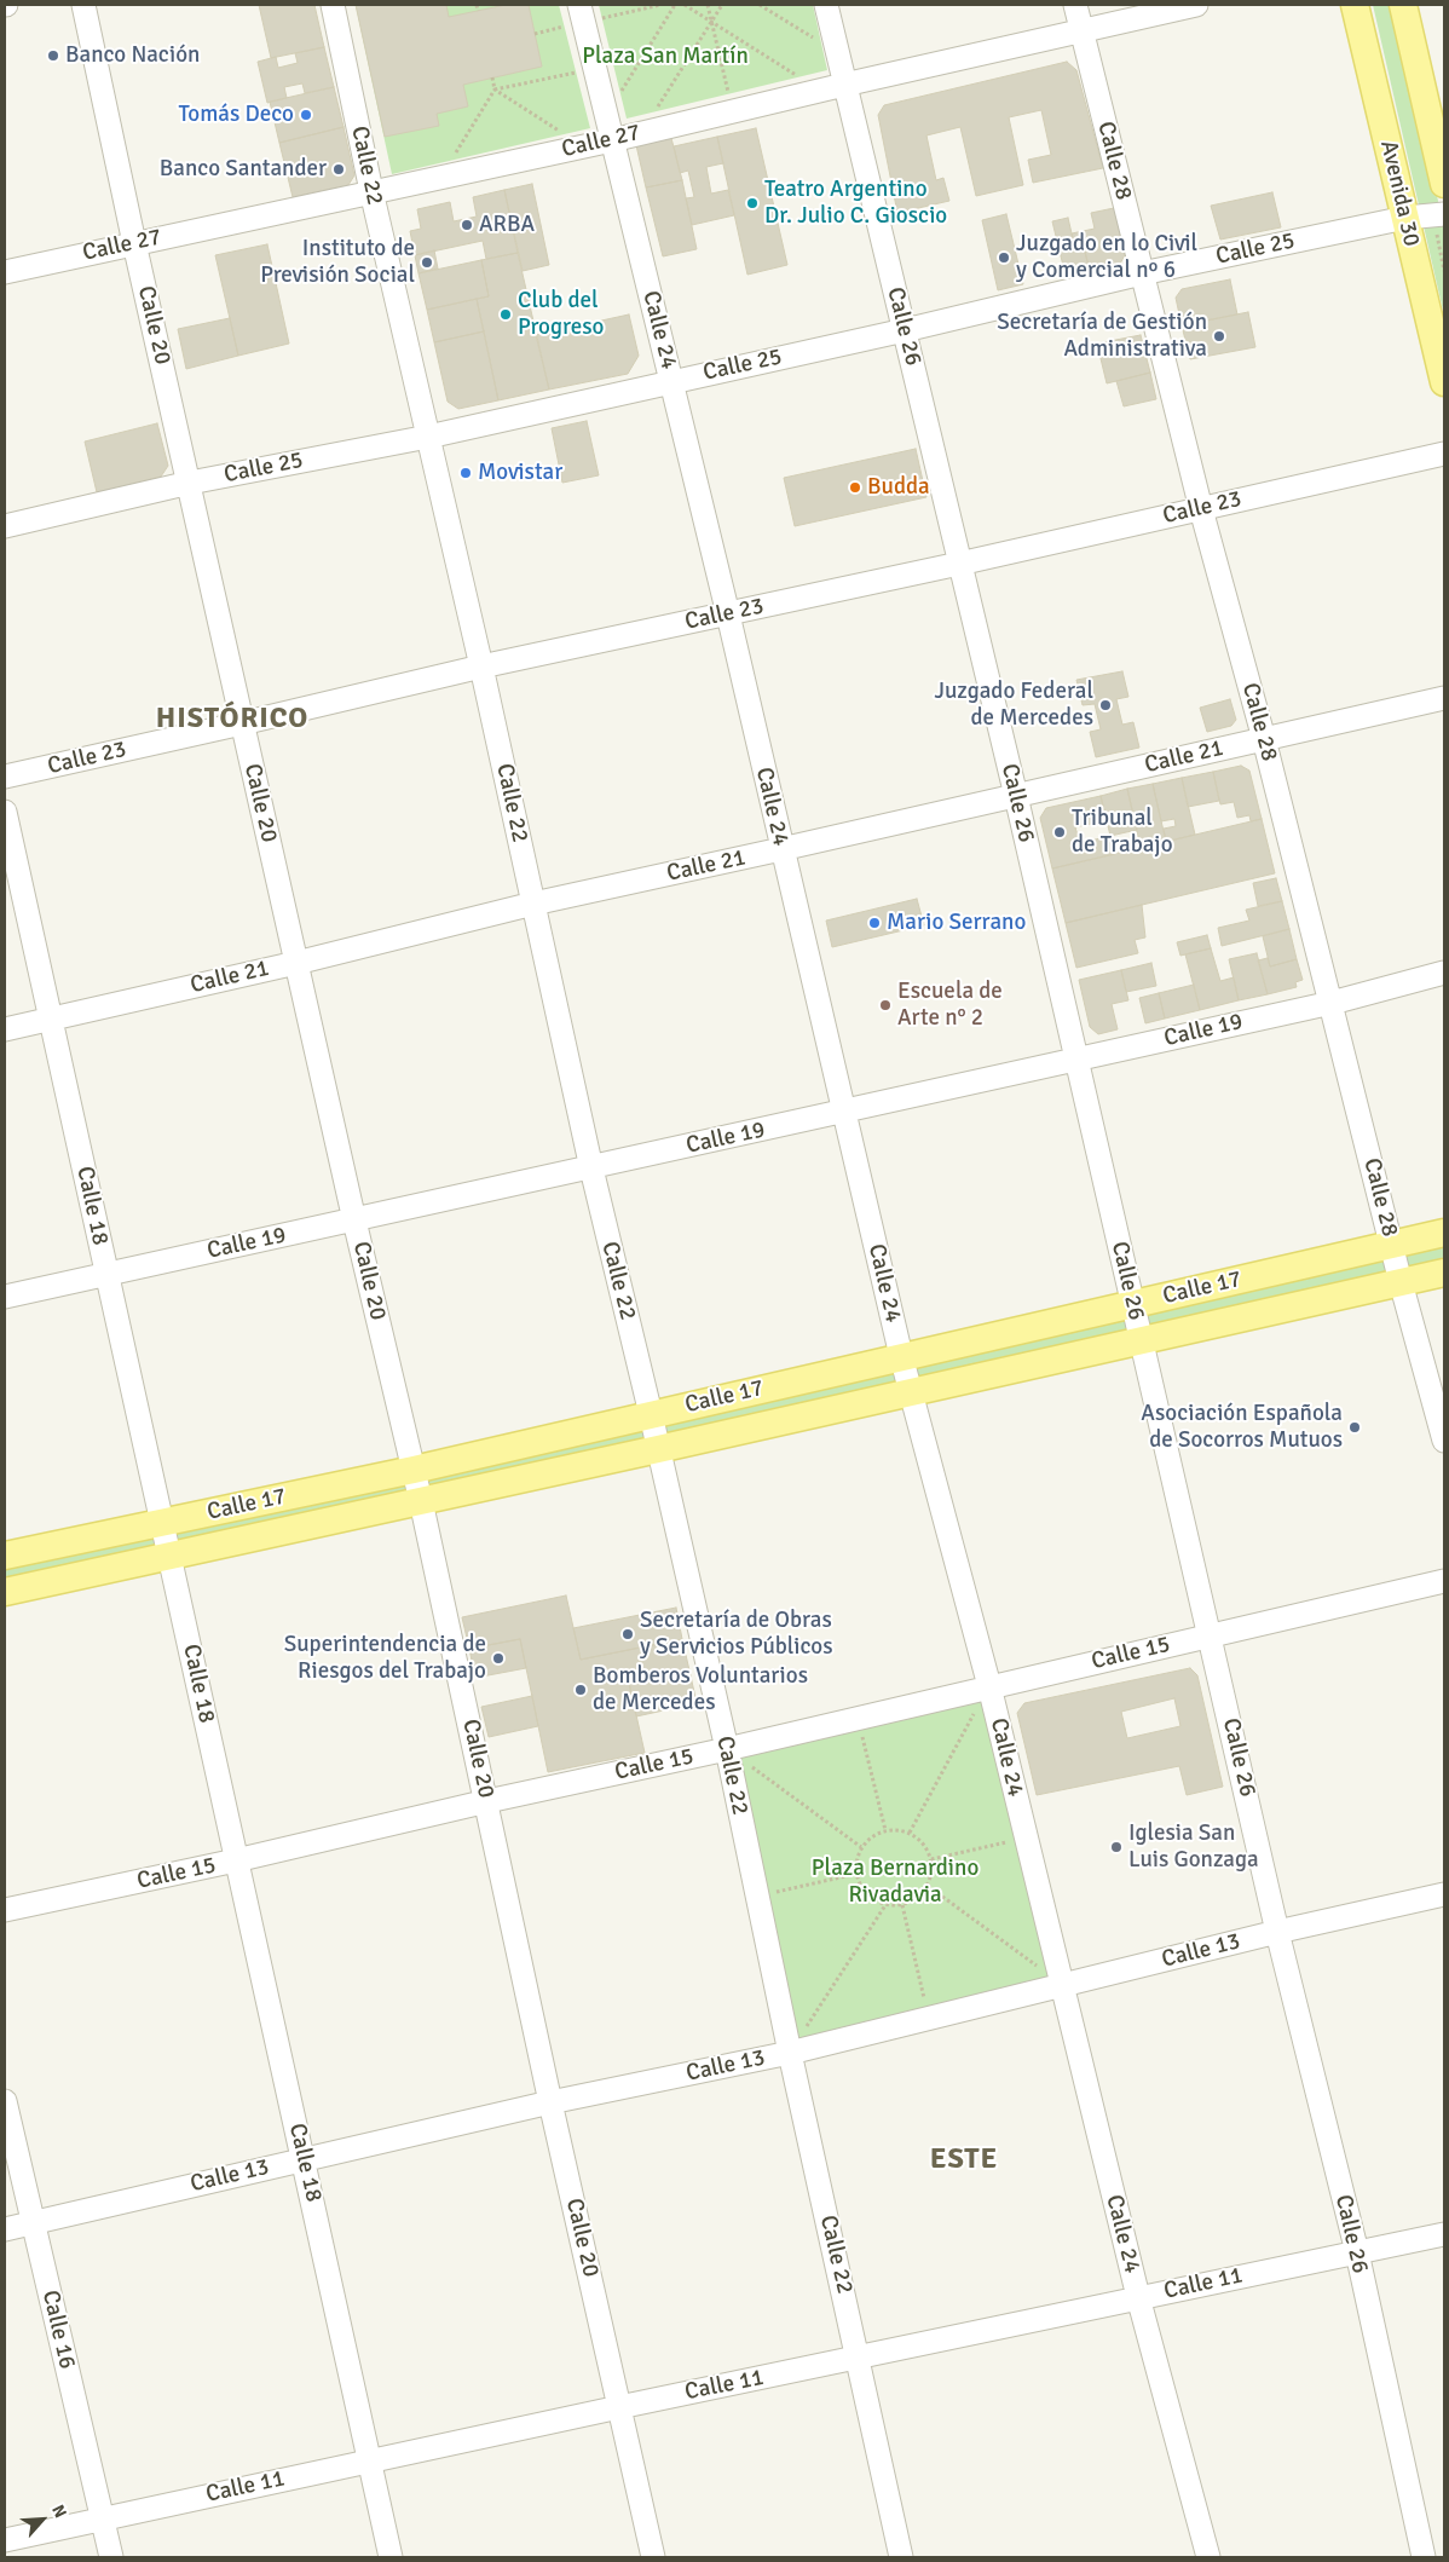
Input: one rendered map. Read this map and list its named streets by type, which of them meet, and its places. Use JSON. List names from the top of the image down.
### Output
{
  "streets": {
    "main road": ["Avenida 30", "Calle 17"],
    "street": [
      "Calle 27",
      "Calle 28",
      "Calle 22",
      "Calle 25",
      "Calle 20",
      "Calle 26",
      "Calle 24",
      "Calle 23",
      "Calle 21",
      "Calle 19",
      "Calle 18",
      "Calle 15",
      "Calle 13",
      "Calle 11",
      "Calle 16"
    ]
  },
  "crossings": [
    ["Calle 27", "Calle 28"],
    ["Calle 27", "Calle 22"],
    ["Calle 27", "Calle 20"],
    ["Calle 27", "Calle 26"],
    ["Calle 27", "Calle 24"],
    ["Calle 28", "Calle 25"],
    ["Calle 28", "Calle 23"],
    ["Calle 28", "Calle 21"],
    ["Calle 28", "Calle 19"],
    ["Calle 28", "Calle 17"],
    ["Calle 22", "Calle 25"],
    ["Calle 22", "Calle 23"],
    ["Calle 22", "Calle 21"],
    ["Calle 22", "Calle 19"],
    ["Calle 22", "Calle 17"],
    ["Calle 22", "Calle 15"],
    ["Calle 22", "Calle 13"],
    ["Calle 22", "Calle 11"],
    ["Avenida 30", "Calle 25"],
    ["Calle 25", "Calle 20"],
    ["Calle 25", "Calle 26"],
    ["Calle 25", "Calle 24"],
    ["Calle 20", "Calle 23"],
    ["Calle 20", "Calle 21"],
    ["Calle 20", "Calle 19"],
    ["Calle 20", "Calle 17"],
    ["Calle 20", "Calle 15"],
    ["Calle 20", "Calle 13"],
    ["Calle 20", "Calle 11"],
    ["Calle 26", "Calle 23"],
    ["Calle 26", "Calle 21"],
    ["Calle 26", "Calle 19"],
    ["Calle 26", "Calle 17"],
    ["Calle 26", "Calle 15"],
    ["Calle 26", "Calle 13"],
    ["Calle 26", "Calle 11"],
    ["Calle 24", "Calle 23"],
    ["Calle 24", "Calle 21"],
    ["Calle 24", "Calle 19"],
    ["Calle 24", "Calle 17"],
    ["Calle 24", "Calle 15"],
    ["Calle 24", "Calle 13"],
    ["Calle 24", "Calle 11"],
    ["Calle 21", "Calle 18"],
    ["Calle 19", "Calle 18"],
    ["Calle 18", "Calle 17"],
    ["Calle 18", "Calle 15"],
    ["Calle 18", "Calle 13"],
    ["Calle 18", "Calle 11"],
    ["Calle 13", "Calle 16"],
    ["Calle 11", "Calle 16"]
  ],
  "districts": ["HISTÓRICO", "ESTE"],
  "parks": ["Plaza San Martín", "Plaza Bernardino Rivadavia"],
  "places": [
    "Banco Nación",
    "Tomás Deco",
    "Banco Santander",
    "Teatro Argentino Dr. Julio C. Gioscio",
    "ARBA",
    "Juzgado en lo Civil y Comercial nº 6",
    "Instituto de Previsión Social",
    "Club del Progreso",
    "Secretaría de Gestión Administrativa",
    "Movistar",
    "Budda",
    "Juzgado Federal de Mercedes",
    "Tribunal de Trabajo",
    "Mario Serrano",
    "Escuela de Arte n° 2",
    "Asociación Española de Socorros Mutuos",
    "Secretaría de Obras y Servicios Públicos",
    "Superintendencia de Riesgos del Trabajo",
    "Bomberos Voluntarios de Mercedes",
    "Iglesia San Luis Gonzaga"
  ],
  "north": "top right"
}
